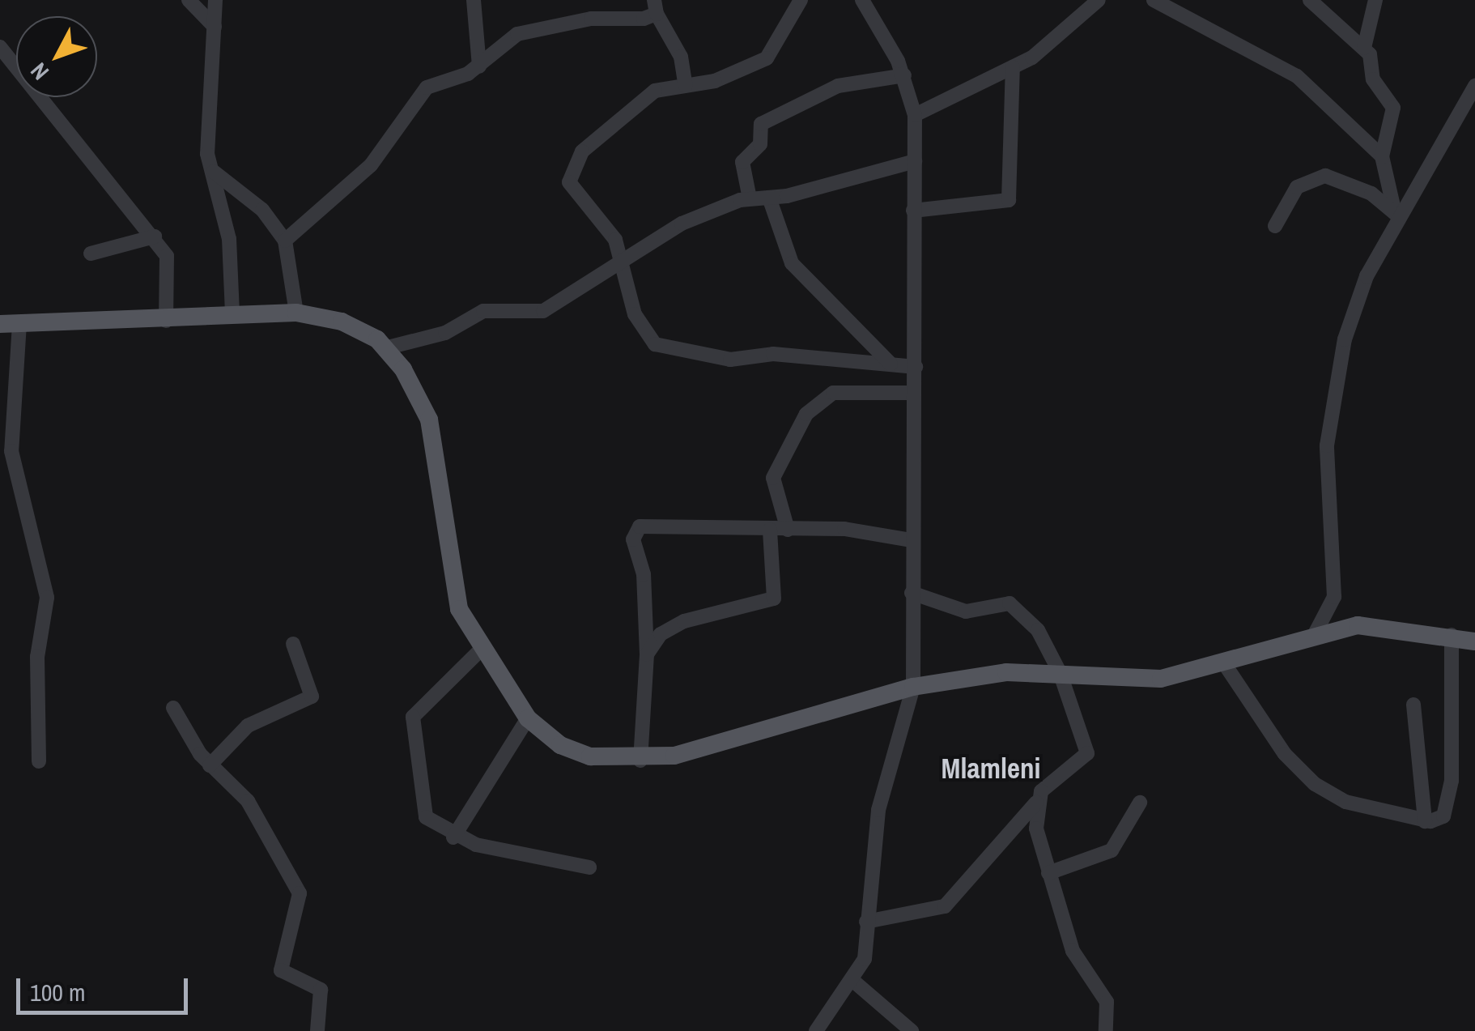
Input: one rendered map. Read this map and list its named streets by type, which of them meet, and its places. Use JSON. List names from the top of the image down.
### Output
{
  "districts": ["Mlamleni"],
  "scale_bar": "100 m",
  "north": "bottom left"
}
